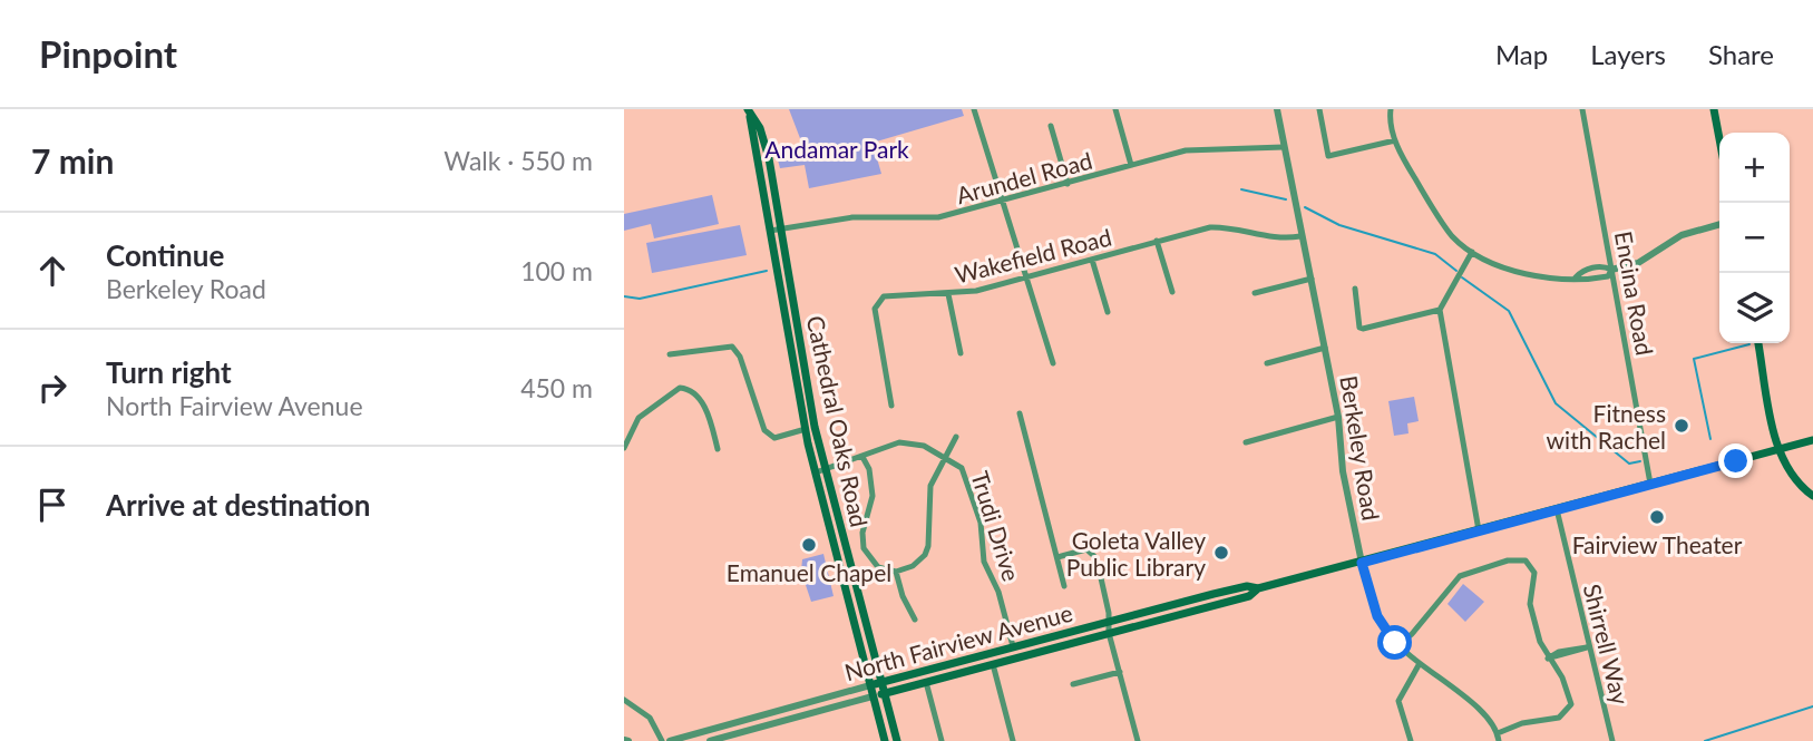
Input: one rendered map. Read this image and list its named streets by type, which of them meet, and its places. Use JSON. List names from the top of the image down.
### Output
{
  "streets": {
    "main road": ["Cathedral Oaks Road", "North Fairview Avenue"],
    "street": [
      "Arundel Road",
      "Wakefield Road",
      "Encina Road",
      "Berkeley Road",
      "Trudi Drive",
      "Shirrell Way"
    ]
  },
  "crossings": [
    ["Arundel Road", "Cathedral Oaks Road"],
    ["Arundel Road", "Berkeley Road"],
    ["Wakefield Road", "Berkeley Road"],
    ["Encina Road", "North Fairview Avenue"],
    ["Cathedral Oaks Road", "Trudi Drive"],
    ["Cathedral Oaks Road", "North Fairview Avenue"],
    ["Berkeley Road", "North Fairview Avenue"],
    ["Trudi Drive", "North Fairview Avenue"],
    ["North Fairview Avenue", "Shirrell Way"]
  ],
  "parks": ["Andamar Park"],
  "places": [
    "Fitness with Rachel",
    "Fairview Theater",
    "Emanuel Chapel",
    "Goleta Valley Public Library"
  ],
  "page": {
    "header": "Pinpoint",
    "nav": ["Map", "Layers", "Share"],
    "heading": ["7 min", "Walk · 550 m"],
    "map_buttons": ["+", "−"],
    "list": [
      ["Continue", "Berkeley Road", "100 m"],
      ["Turn right", "North Fairview Avenue", "450 m"],
      "Arrive at destination"
    ]
  }
}
